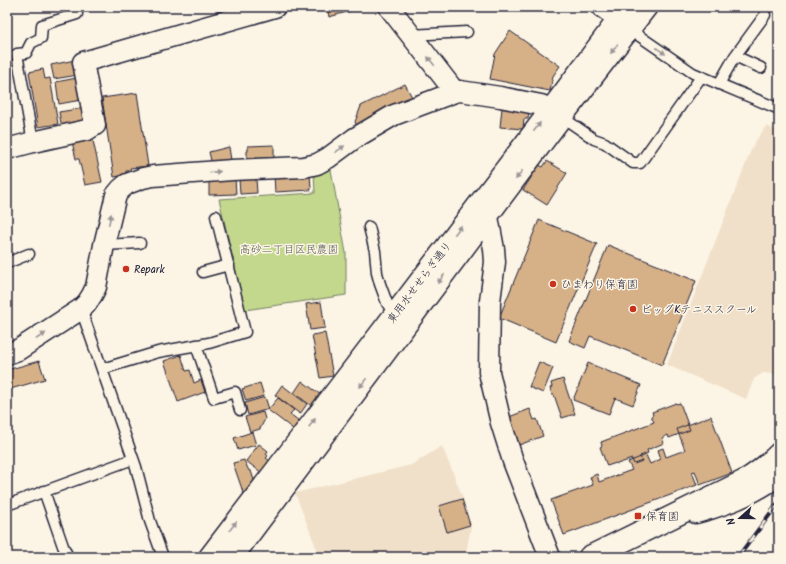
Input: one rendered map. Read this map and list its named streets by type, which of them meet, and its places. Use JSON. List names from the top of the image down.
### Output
{
  "streets": {
    "street": ["東用水せせらぎ通り"]
  },
  "parks": ["高砂二丁目区民農園"],
  "places": {
    "other": ["Repark", "ひまわり保育園", "ビッグKテニススクール"],
    "transit": ["保育園"]
  },
  "north": "left"
}
